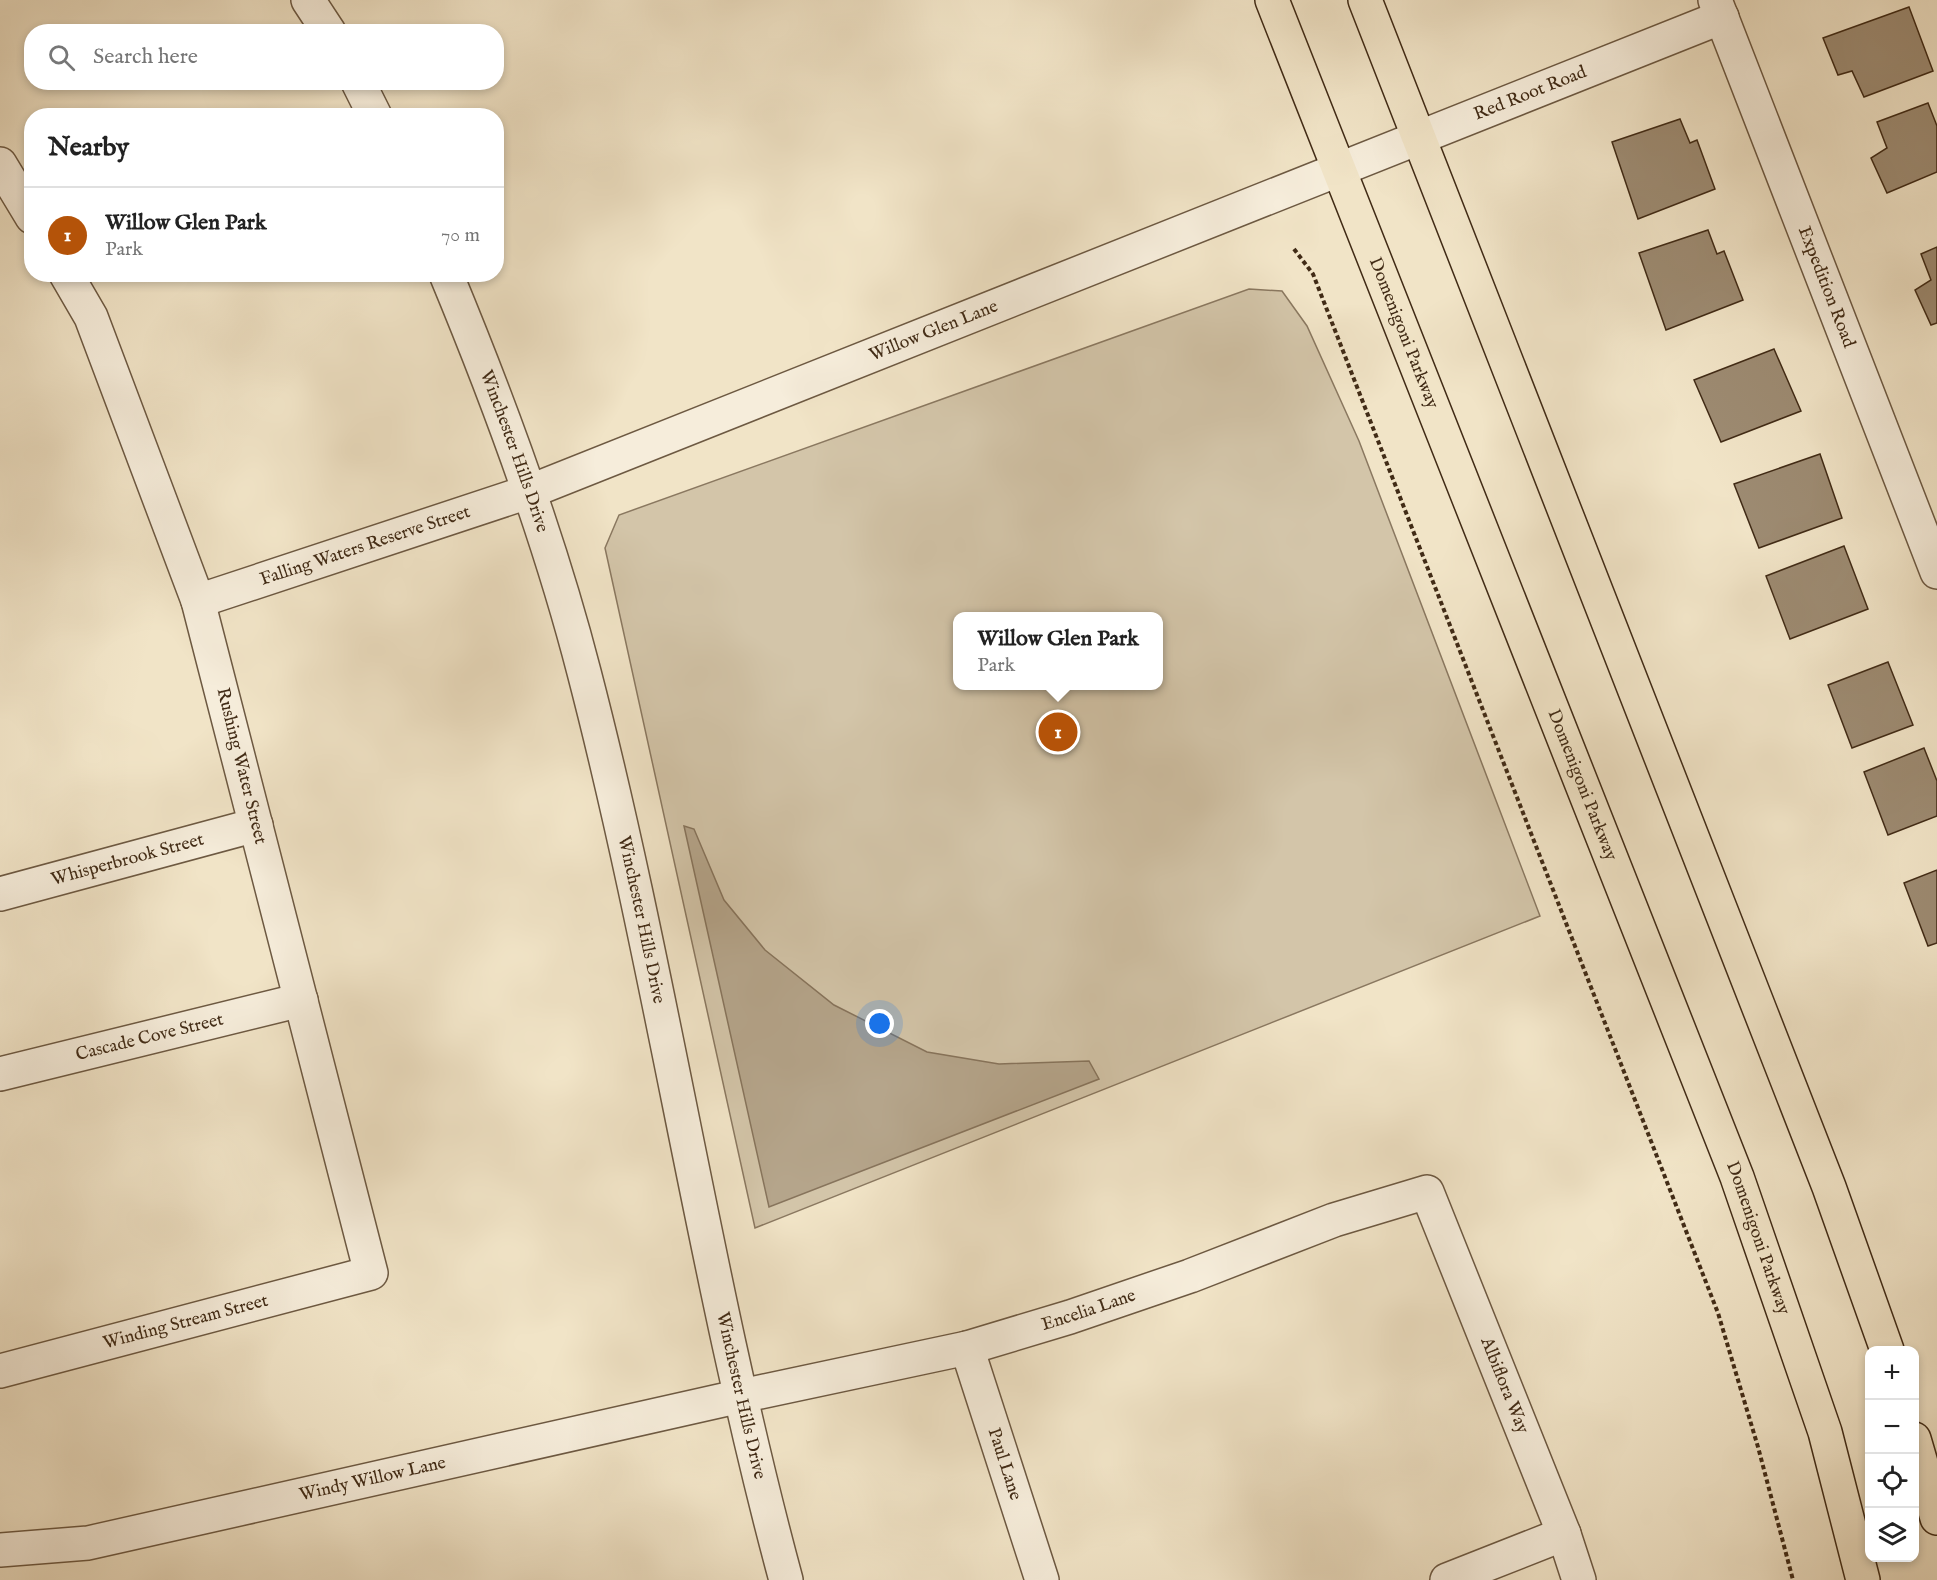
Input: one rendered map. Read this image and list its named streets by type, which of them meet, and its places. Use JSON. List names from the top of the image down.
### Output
{
  "streets": {
    "main road": ["Domenigoni Parkway"],
    "street": [
      "Red Root Road",
      "Expedition Road",
      "Willow Glen Lane",
      "Winchester Hills Drive",
      "Falling Waters Reserve Street",
      "Rushing Water Street",
      "Whisperbrook Street",
      "Cascade Cove Street",
      "Encelia Lane",
      "Winding Stream Street",
      "Albiflora Way",
      "Paul Lane",
      "Windy Willow Lane"
    ]
  },
  "crossings": [
    ["Red Root Road", "Expedition Road"],
    ["Red Root Road", "Willow Glen Lane"],
    ["Red Root Road", "Domenigoni Parkway"],
    ["Willow Glen Lane", "Domenigoni Parkway"],
    ["Willow Glen Lane", "Winchester Hills Drive"],
    ["Willow Glen Lane", "Falling Waters Reserve Street"],
    ["Winchester Hills Drive", "Falling Waters Reserve Street"],
    ["Winchester Hills Drive", "Encelia Lane"],
    ["Winchester Hills Drive", "Windy Willow Lane"],
    ["Falling Waters Reserve Street", "Rushing Water Street"],
    ["Rushing Water Street", "Whisperbrook Street"],
    ["Rushing Water Street", "Cascade Cove Street"],
    ["Rushing Water Street", "Winding Stream Street"],
    ["Encelia Lane", "Albiflora Way"],
    ["Encelia Lane", "Paul Lane"],
    ["Encelia Lane", "Windy Willow Lane"]
  ],
  "page": {
    "search": "Search here",
    "heading": "Nearby",
    "list": [
      {
        "mark": "1",
        "name": "Willow Glen Park",
        "note": "Park",
        "value": "70 m"
      }
    ],
    "popup": ["Willow Glen Park", "Park"],
    "pins": "1",
    "map_buttons": ["+", "−"]
  }
}
